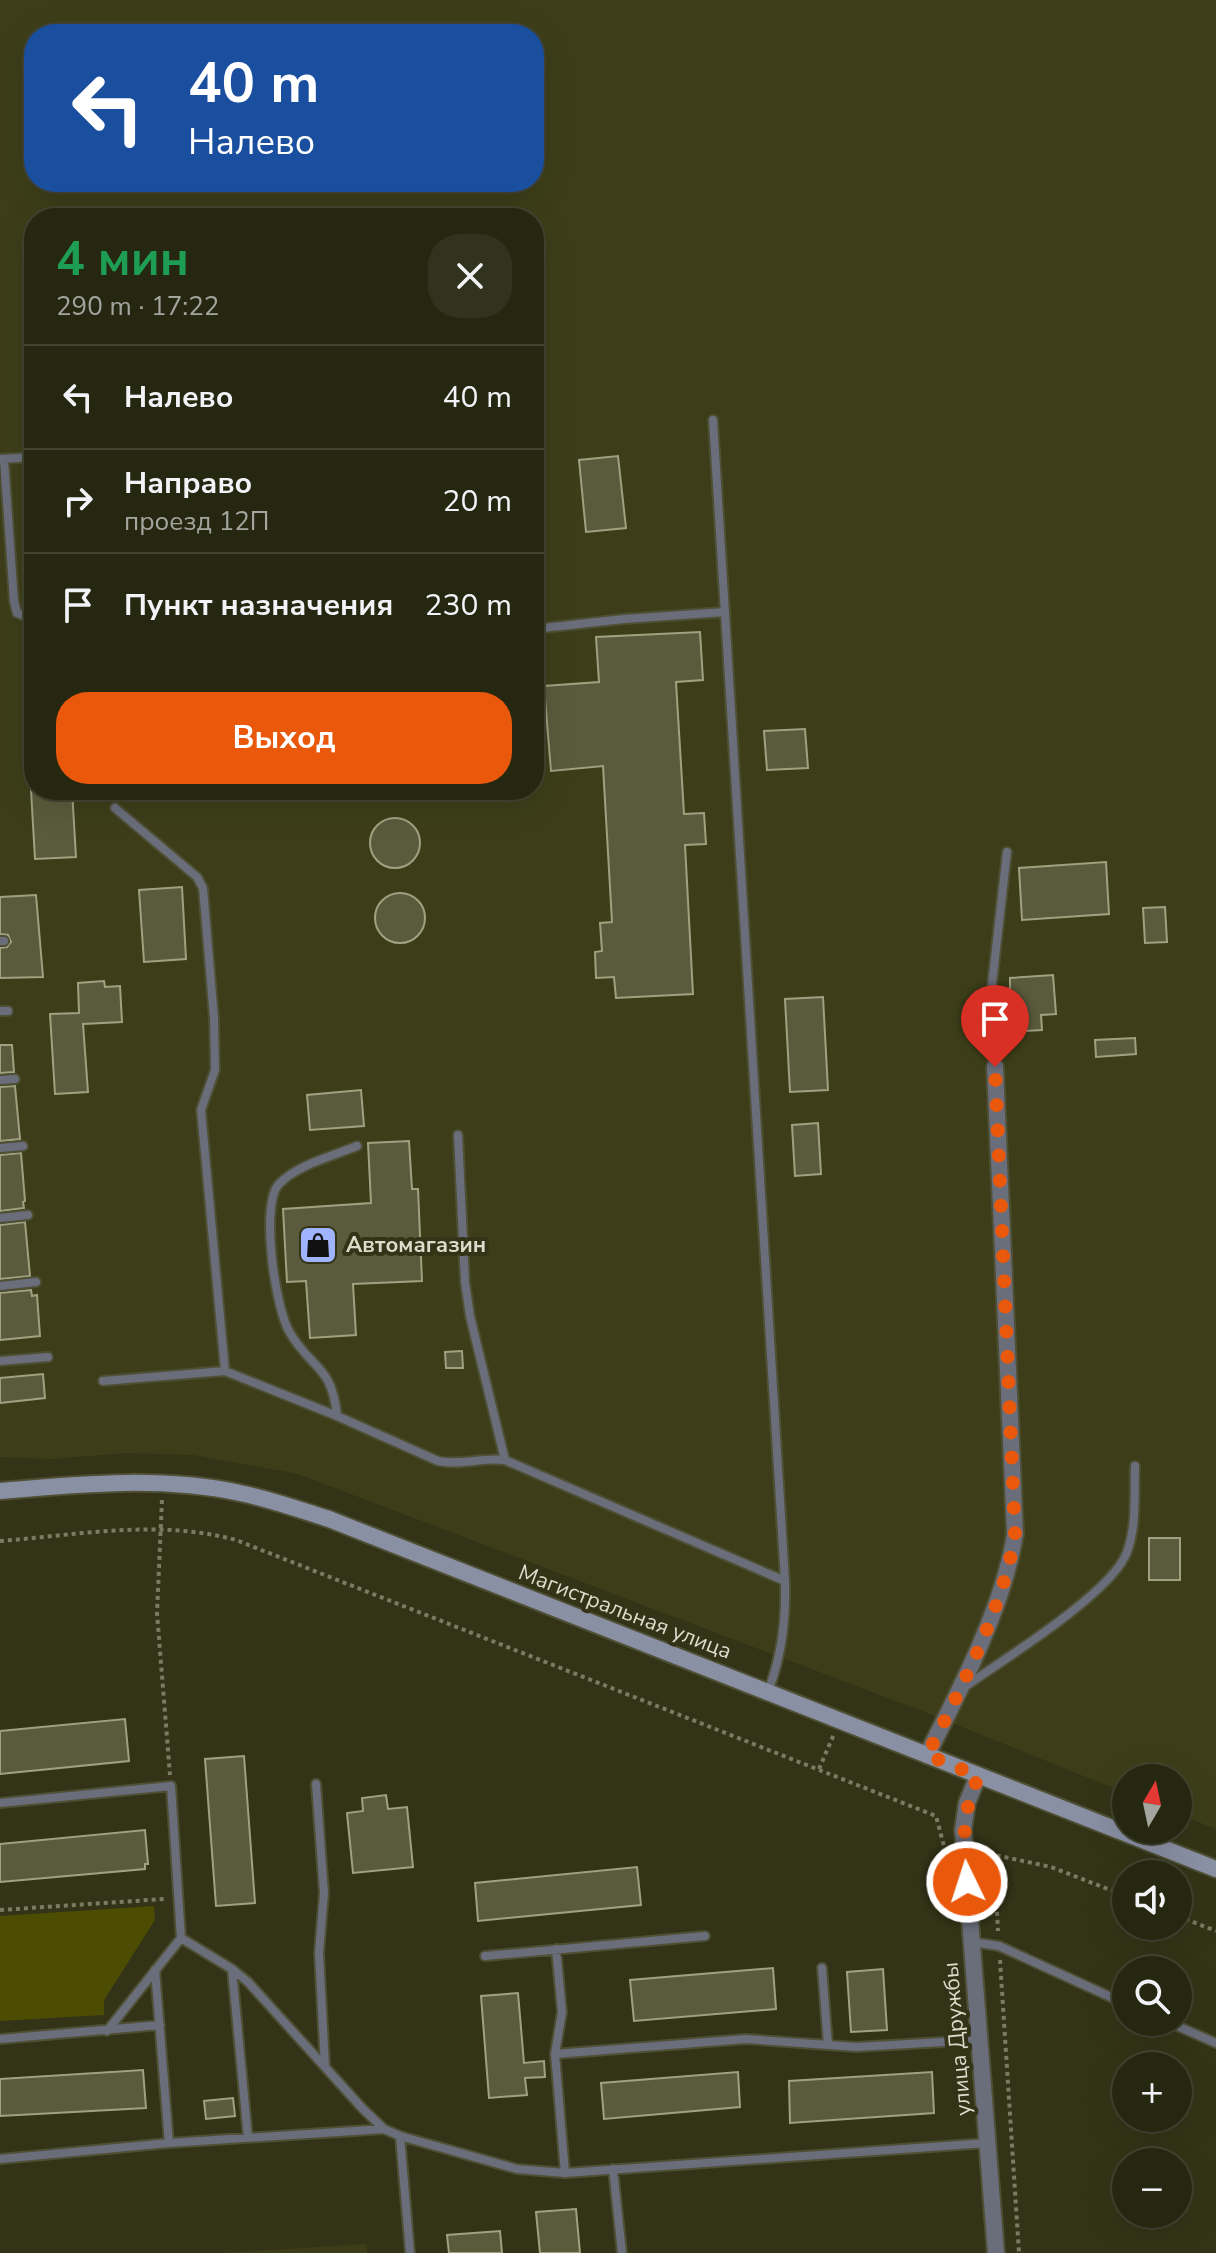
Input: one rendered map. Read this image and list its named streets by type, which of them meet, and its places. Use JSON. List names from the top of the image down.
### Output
{
  "streets": {
    "main road": ["Магистральная улица"],
    "street": ["улица Дружбы"]
  },
  "crossings": [
    ["Магистральная улица", "улица Дружбы"]
  ],
  "places": {
    "shop": ["Автомагазин"]
  },
  "north": "top",
  "page": {
    "turn": ["40 m", "Налево"],
    "heading": ["4 мин", "290 m · 17:22"],
    "list": [
      {
        "name": "Налево",
        "value": "40 m"
      },
      {
        "name": "Направо",
        "note": "проезд 12П",
        "value": "20 m"
      },
      {
        "name": "Пункт назначения",
        "value": "230 m"
      }
    ],
    "buttons": "Выход",
    "map_buttons": ["+", "−"]
  }
}
